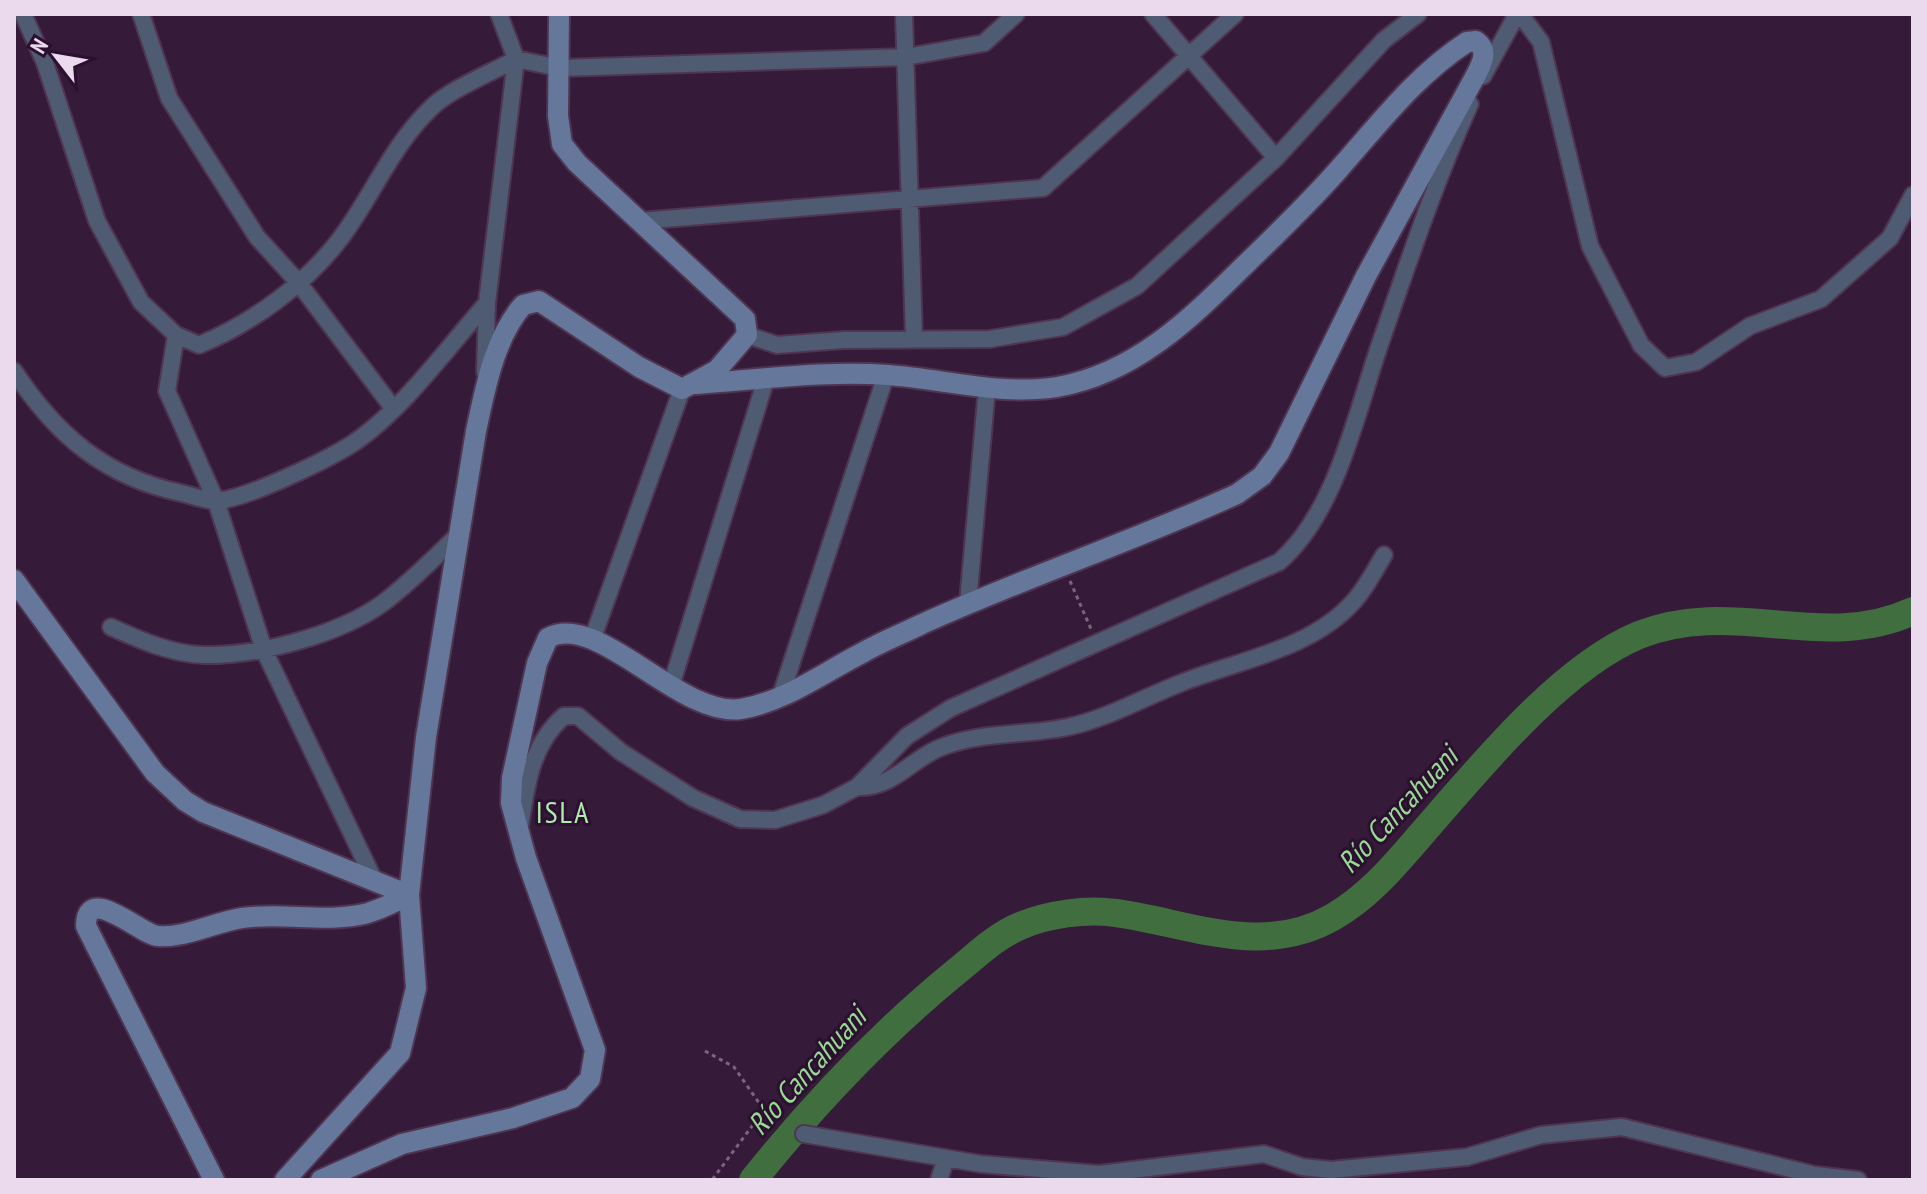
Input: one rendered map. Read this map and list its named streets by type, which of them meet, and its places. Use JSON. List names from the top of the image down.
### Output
{
  "districts": ["ISLA"],
  "water": ["Río Cancahuani"],
  "north": "top left"
}
